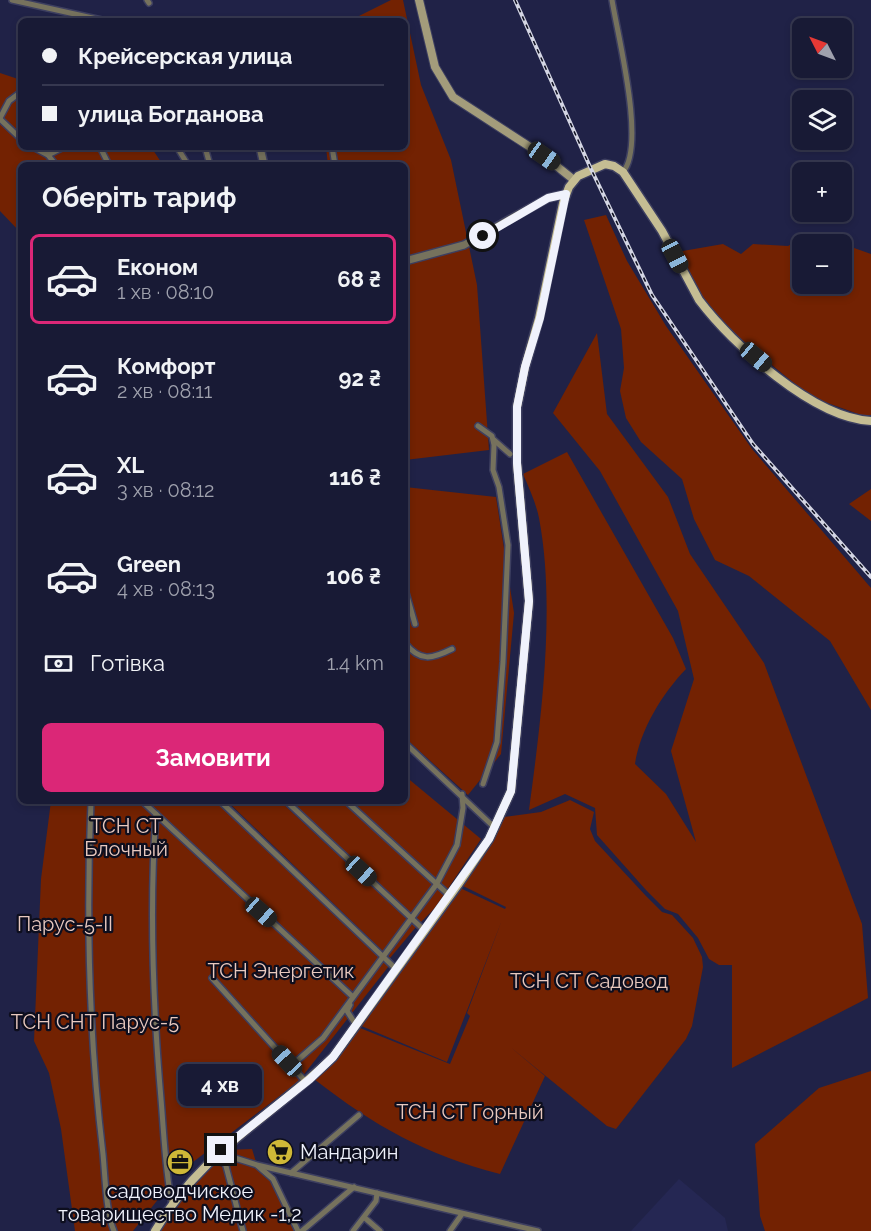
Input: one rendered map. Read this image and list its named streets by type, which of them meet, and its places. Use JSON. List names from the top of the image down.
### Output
{
  "parks": [
    "ТСН СТ Блочный",
    "Парус-5-II",
    "ТСН Энергетик",
    "ТСН СТ Садовод",
    "ТСН СНТ Парус-5",
    "ТСН СТ Горный"
  ],
  "places": {
    "supermarket": ["Мандарин"],
    "office": ["садоводчиское товарищество Медик -1,2"]
  },
  "north": "top left",
  "page": {
    "map_buttons": ["+", "−"],
    "banner": ["Крейсерская улица", "улица Богданова"],
    "heading": "Оберіть тариф",
    "list": [
      {
        "name": "Економ",
        "note": "1 хв · 08:10",
        "value": "68 ₴"
      },
      {
        "name": "Комфорт",
        "note": "2 хв · 08:11",
        "value": "92 ₴"
      },
      {
        "name": "XL",
        "note": "3 хв · 08:12",
        "value": "116 ₴"
      },
      {
        "name": "Green",
        "note": "4 хв · 08:13",
        "value": "106 ₴"
      }
    ],
    "pay": ["Готівка", "1.4 km"],
    "buttons": "Замовити",
    "bubble": "4 хв"
  }
}
